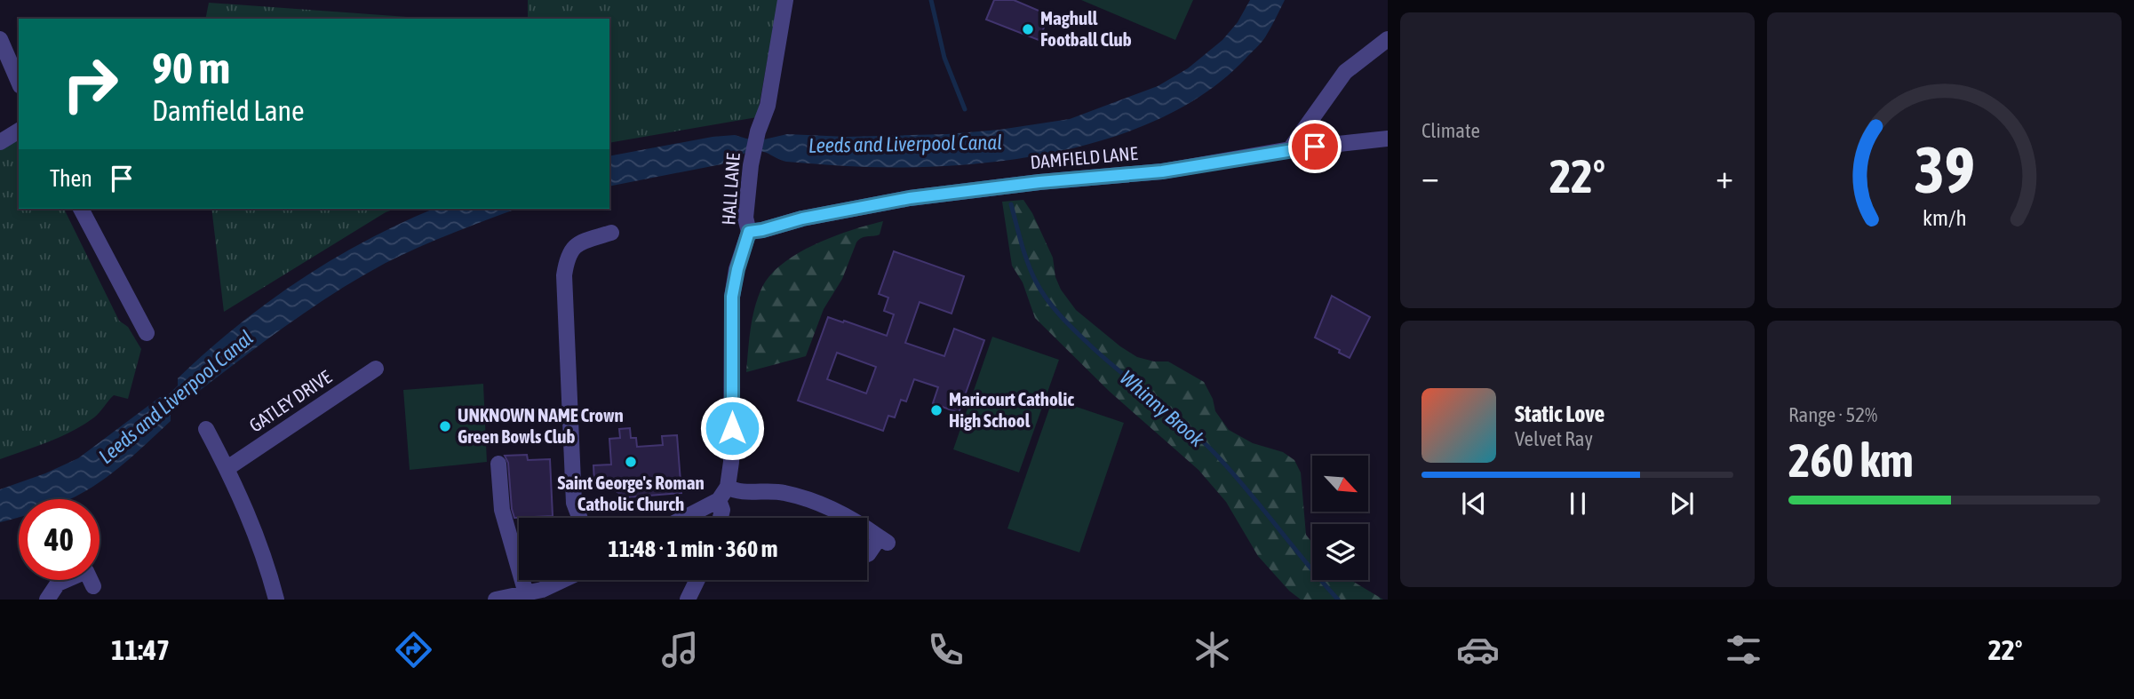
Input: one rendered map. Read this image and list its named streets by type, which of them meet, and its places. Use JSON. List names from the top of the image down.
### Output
{
  "streets": {
    "street": ["DAMFIELD LANE", "HALL LANE", "GATLEY DRIVE"]
  },
  "crossings": [
    ["DAMFIELD LANE", "HALL LANE"]
  ],
  "water": ["Leeds and Liverpool Canal", "Whinny Brook"],
  "places": [
    "Maghull Football Club",
    "Maricourt Catholic High School",
    "UNKNOWN NAME Crown Green Bowls Club",
    "Saint George's Roman Catholic Church"
  ],
  "north": "bottom right",
  "page": {
    "tile": [
      "Climate",
      ["Range · 52%", "260 km"]
    ],
    "turn": ["90 m", "Damfield Lane"],
    "then": "Then",
    "heat": ["−", "22°", "+"],
    "song": ["Static Love", "Velvet Ray"],
    "limit": "40",
    "trip": "11:48 · 1 min · 360 m",
    "tabs": ["11:47", "22°"],
    "gauge": ["39", "km/h"]
  }
}
